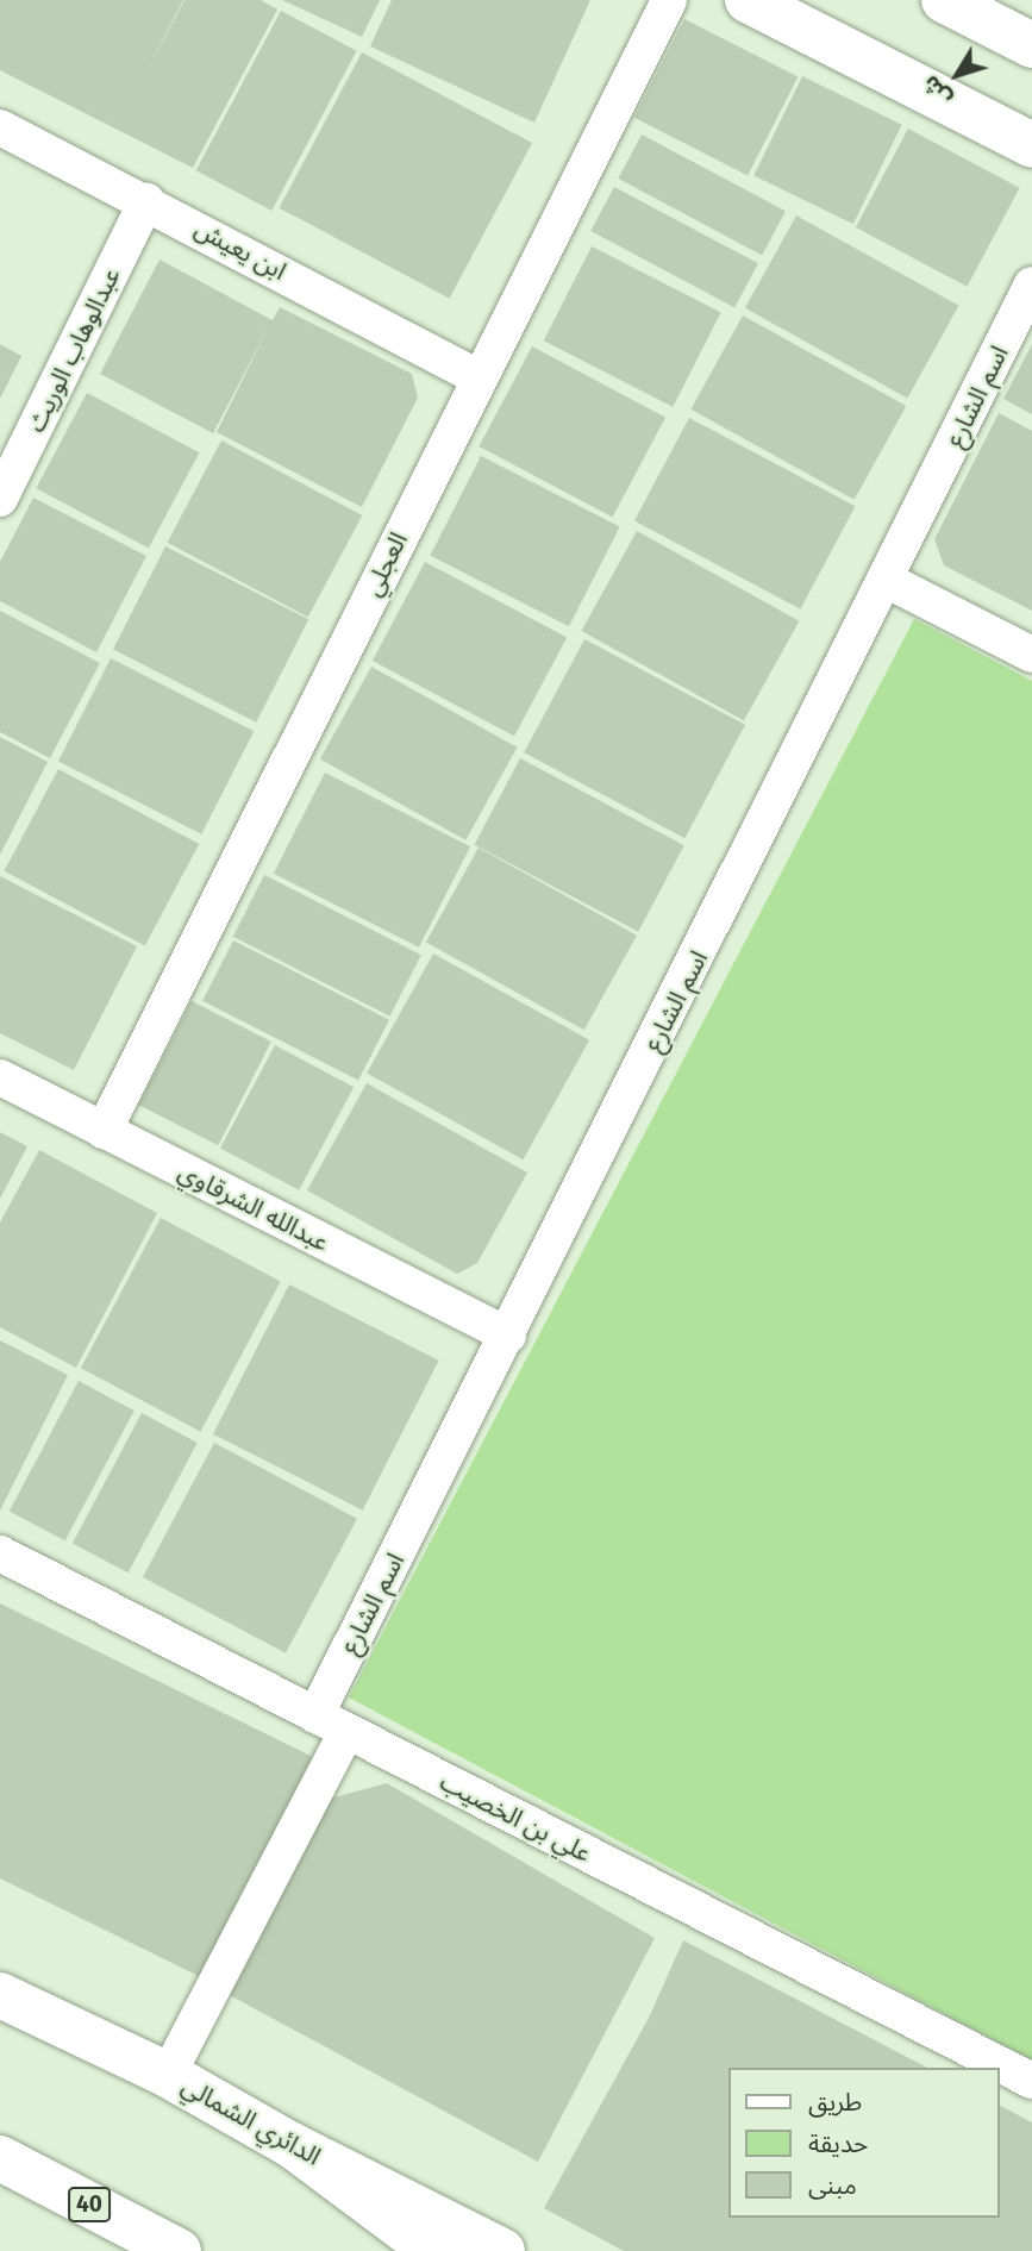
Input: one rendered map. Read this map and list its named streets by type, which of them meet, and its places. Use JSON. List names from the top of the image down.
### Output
{
  "streets": {
    "main road": ["الدائري الشمالي", "40"],
    "street": [
      "ابن يعيش",
      "عبدالوهاب الوريث",
      "اسم الشارع",
      "العجلي",
      "عبدالله الشرقاوي",
      "علي بن الخصيب"
    ]
  },
  "crossings": [
    ["ابن يعيش", "عبدالوهاب الوريث"],
    ["ابن يعيش", "العجلي"],
    ["اسم الشارع", "عبدالله الشرقاوي"],
    ["اسم الشارع", "علي بن الخصيب"],
    ["اسم الشارع", "الدائري الشمالي"],
    ["العجلي", "عبدالله الشرقاوي"]
  ],
  "legend": ["طريق", "حديقة", "مبنى"],
  "north": "bottom left"
}
